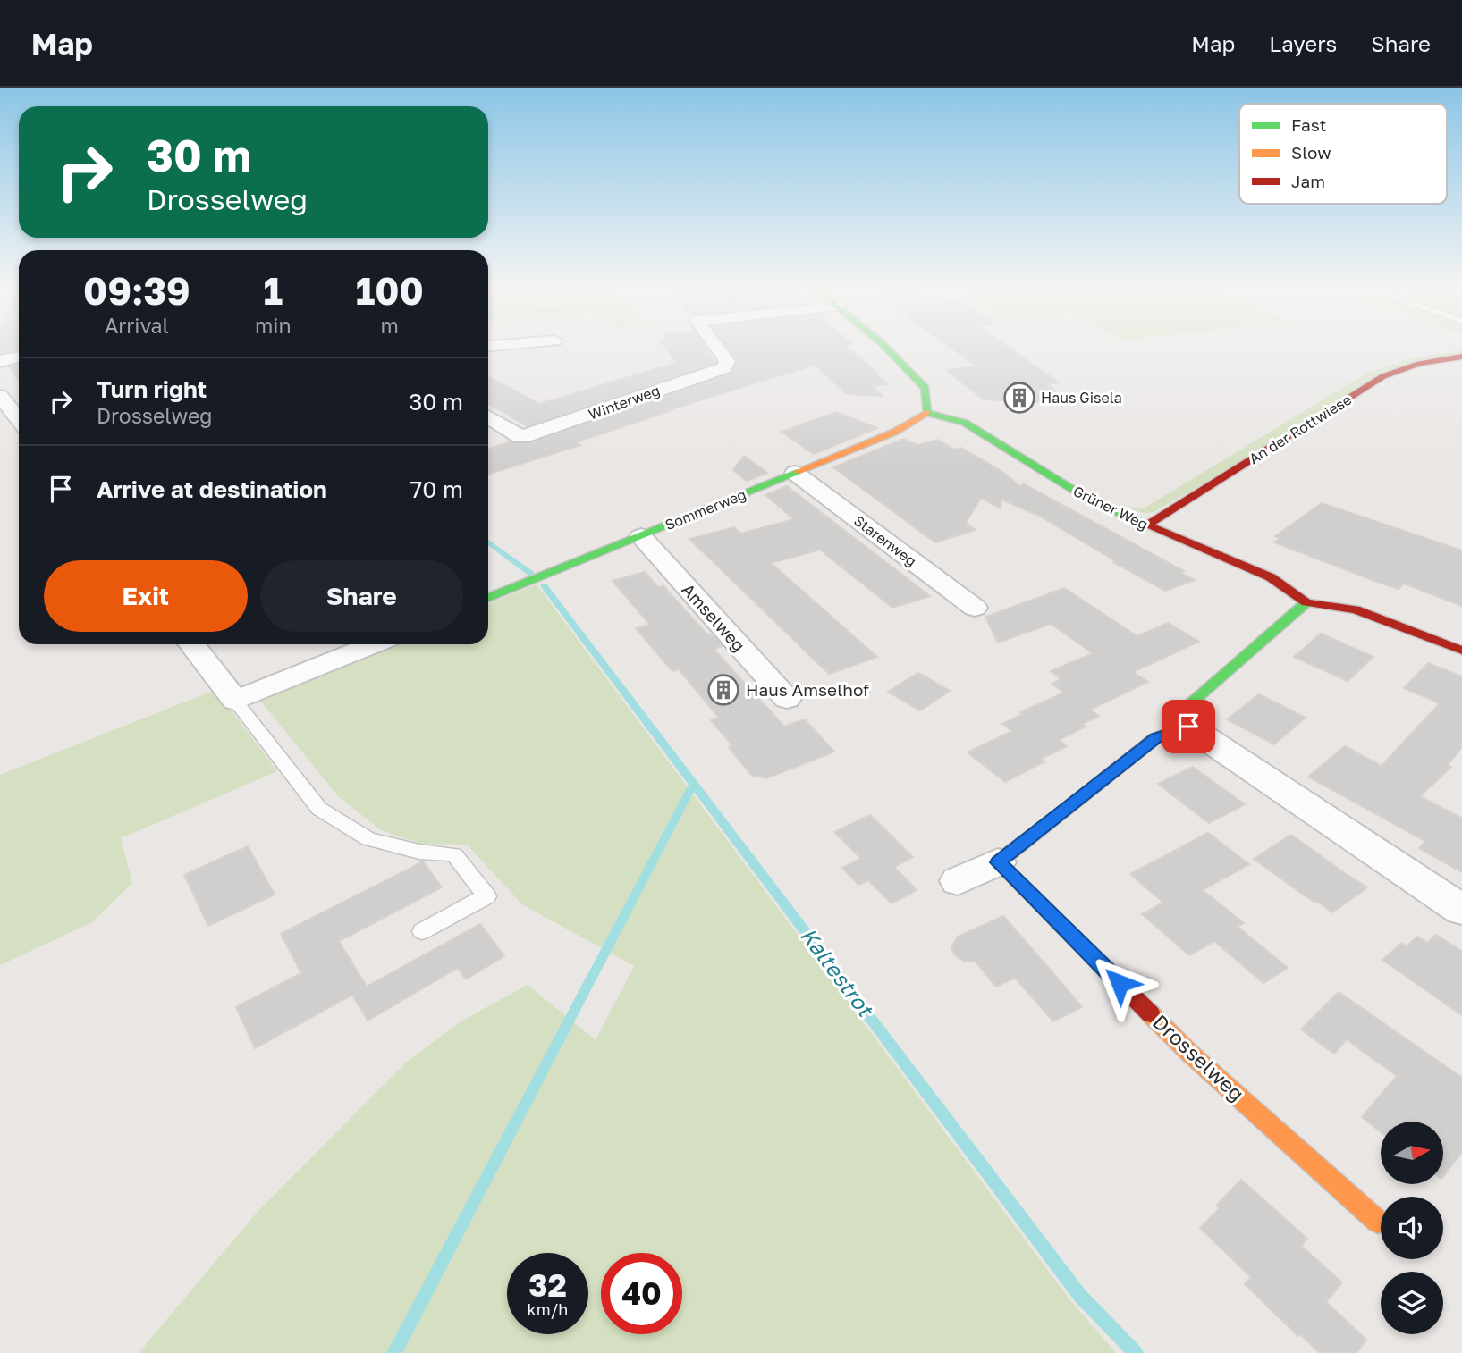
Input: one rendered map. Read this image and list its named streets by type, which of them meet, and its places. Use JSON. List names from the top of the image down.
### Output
{
  "streets": {
    "street": [
      "Winterweg",
      "An der Rottwiese",
      "Grüner Weg",
      "Sommerweg",
      "Starenweg",
      "Amselweg",
      "Drosselweg"
    ]
  },
  "crossings": [
    ["An der Rottwiese", "Grüner Weg"],
    ["Grüner Weg", "Sommerweg"],
    ["Sommerweg", "Starenweg"],
    ["Sommerweg", "Amselweg"]
  ],
  "water": ["Kaltestrot"],
  "places": {
    "building": ["Haus Gisela", "Haus Amselhof"]
  },
  "legend": ["Fast", "Slow", "Jam"],
  "north": "right",
  "page": {
    "header": "Map",
    "nav": ["Map", "Layers", "Share"],
    "turn": ["30 m", "Drosselweg"],
    "eta": [
      "09:39",
      "Arrival",
      "1",
      "min",
      "100",
      "m"
    ],
    "list": [
      {
        "name": "Turn right",
        "note": "Drosselweg",
        "value": "30 m"
      },
      {
        "name": "Arrive at destination",
        "value": "70 m"
      }
    ],
    "buttons": ["Exit", "Share"],
    "speed": "32 km/h",
    "limit": "40"
  }
}
